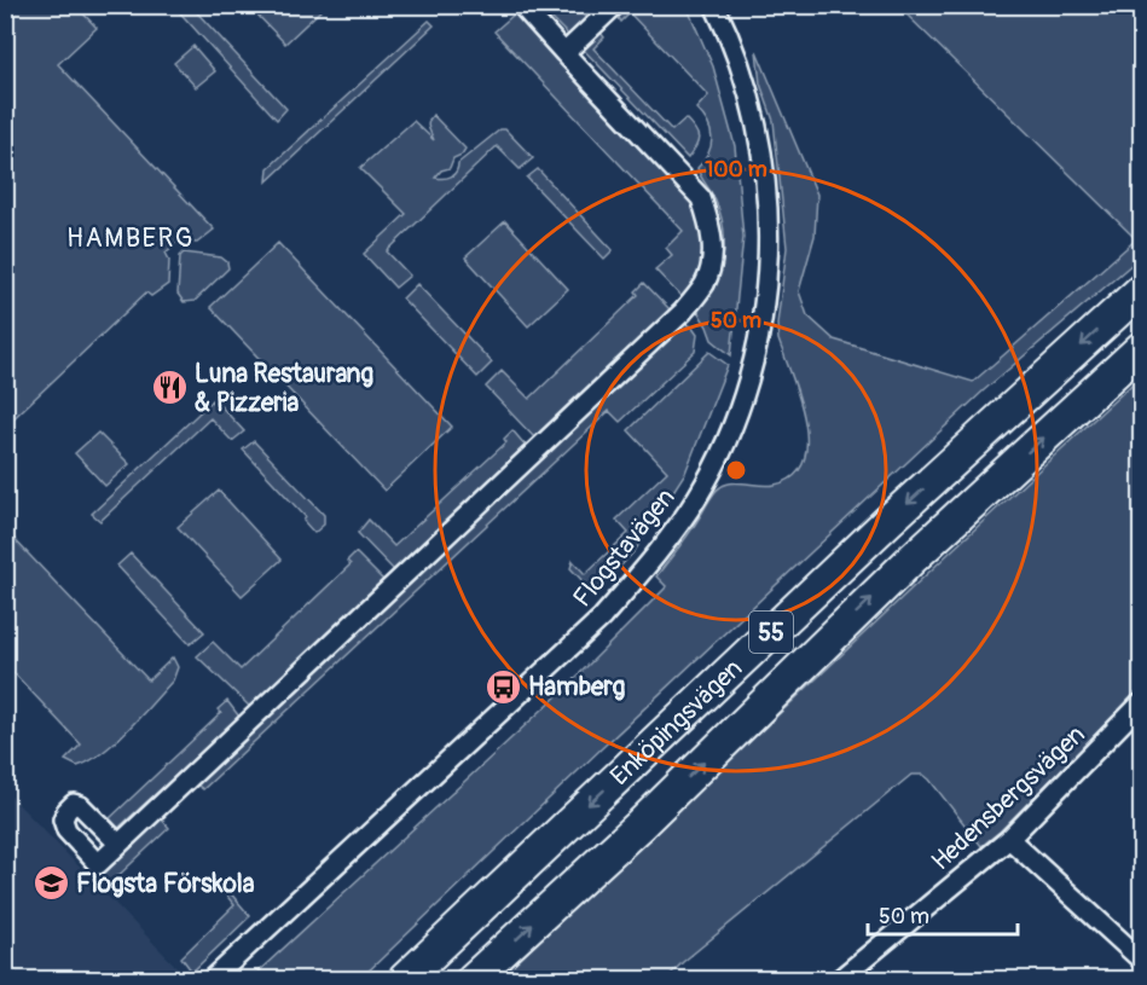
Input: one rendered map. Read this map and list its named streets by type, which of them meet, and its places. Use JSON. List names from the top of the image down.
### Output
{
  "streets": {
    "main road": ["55", "Enköpingsvägen"],
    "street": ["Flogstavägen", "Hedensbergsvägen"]
  },
  "districts": ["HAMBERG"],
  "places": {
    "restaurant": ["Luna Restaurang & Pizzeria"],
    "bus stop": ["Hamberg"],
    "school or university": ["Flogsta Förskola"]
  },
  "scale_bar": "50 m",
  "rings": ["100 m", "50 m"]
}
